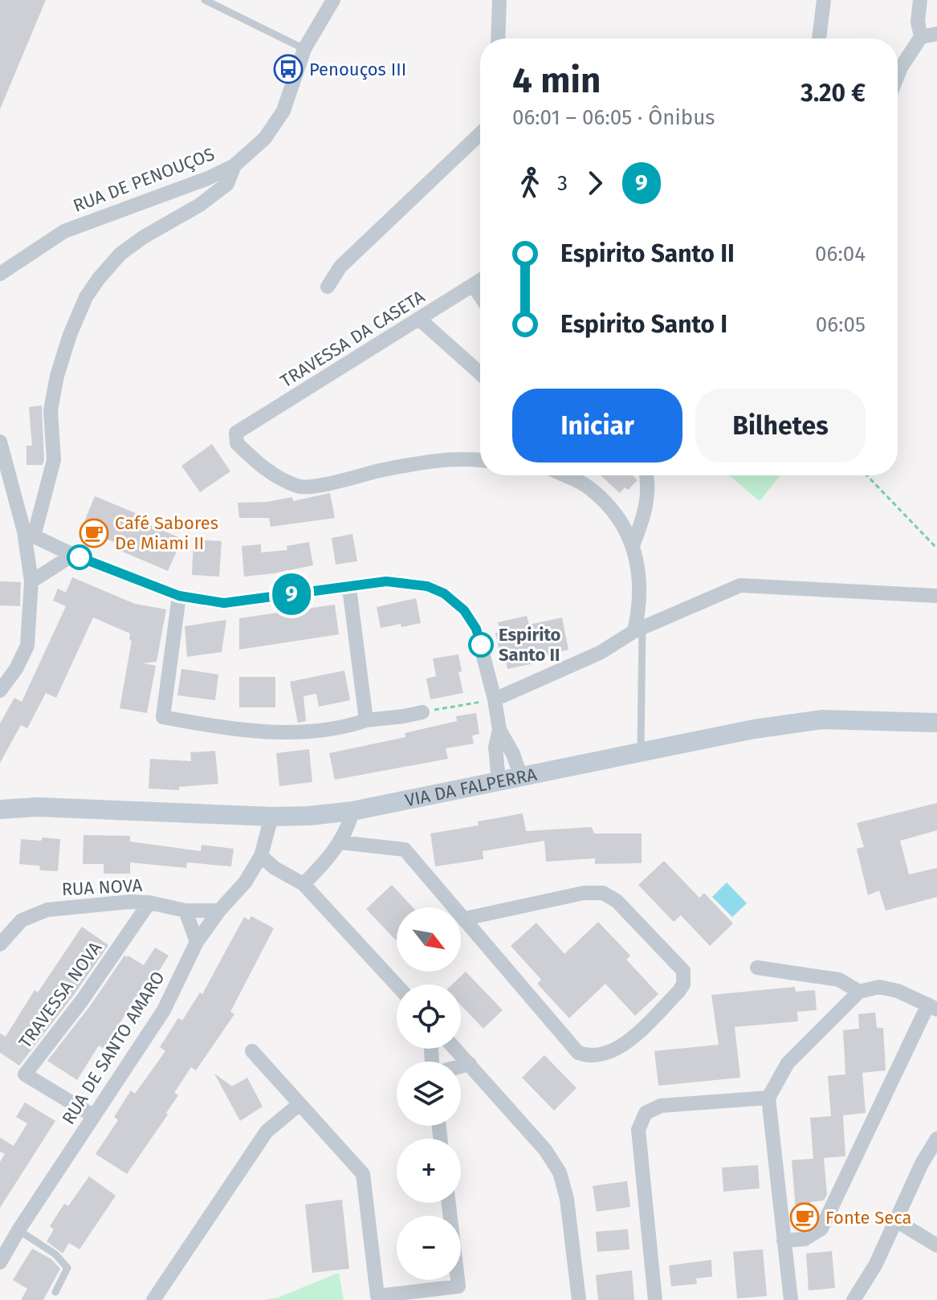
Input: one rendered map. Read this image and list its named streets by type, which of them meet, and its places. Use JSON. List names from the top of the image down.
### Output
{
  "streets": {
    "main road": ["VIA DA FALPERRA"],
    "street": [
      "RUA DE PENOUÇOS",
      "TRAVESSA DA CASETA",
      "RUA NOVA",
      "TRAVESSA NOVA",
      "RUA DE SANTO AMARO"
    ]
  },
  "crossings": [
    ["VIA DA FALPERRA", "RUA DE SANTO AMARO"],
    ["RUA NOVA", "TRAVESSA NOVA"],
    ["RUA NOVA", "RUA DE SANTO AMARO"],
    ["TRAVESSA NOVA", "RUA DE SANTO AMARO"]
  ],
  "places": {
    "bus stop": ["Penouços III"],
    "cafe": ["Café Sabores De Miami II", "Fonte Seca"],
    "other": ["Espirito Santo II"]
  },
  "lines": ["bus line 9"],
  "north": "bottom right",
  "page": {
    "on_map": "9",
    "heading": ["4 min", "06:01 – 06:05 · Ônibus", "3.20 €"],
    "legs": ["3", "9"],
    "list": [
      {
        "name": "Espirito Santo II",
        "value": "06:04"
      },
      {
        "name": "Espirito Santo I",
        "value": "06:05"
      }
    ],
    "buttons": ["Iniciar", "Bilhetes"],
    "map_buttons": ["+", "−"]
  }
}
